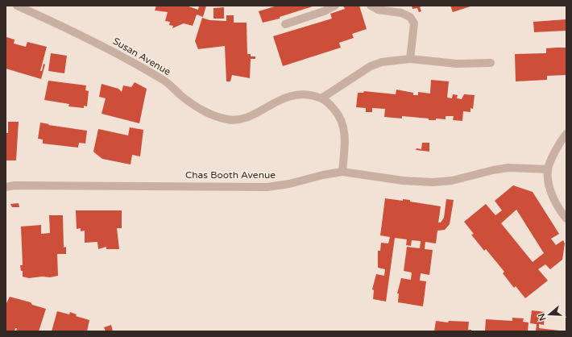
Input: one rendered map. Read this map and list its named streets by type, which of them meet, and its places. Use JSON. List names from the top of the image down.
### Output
{
  "streets": {
    "street": ["Susan Avenue", "Chas Booth Avenue"]
  },
  "crossings": [
    ["Susan Avenue", "Chas Booth Avenue"]
  ],
  "north": "left"
}
